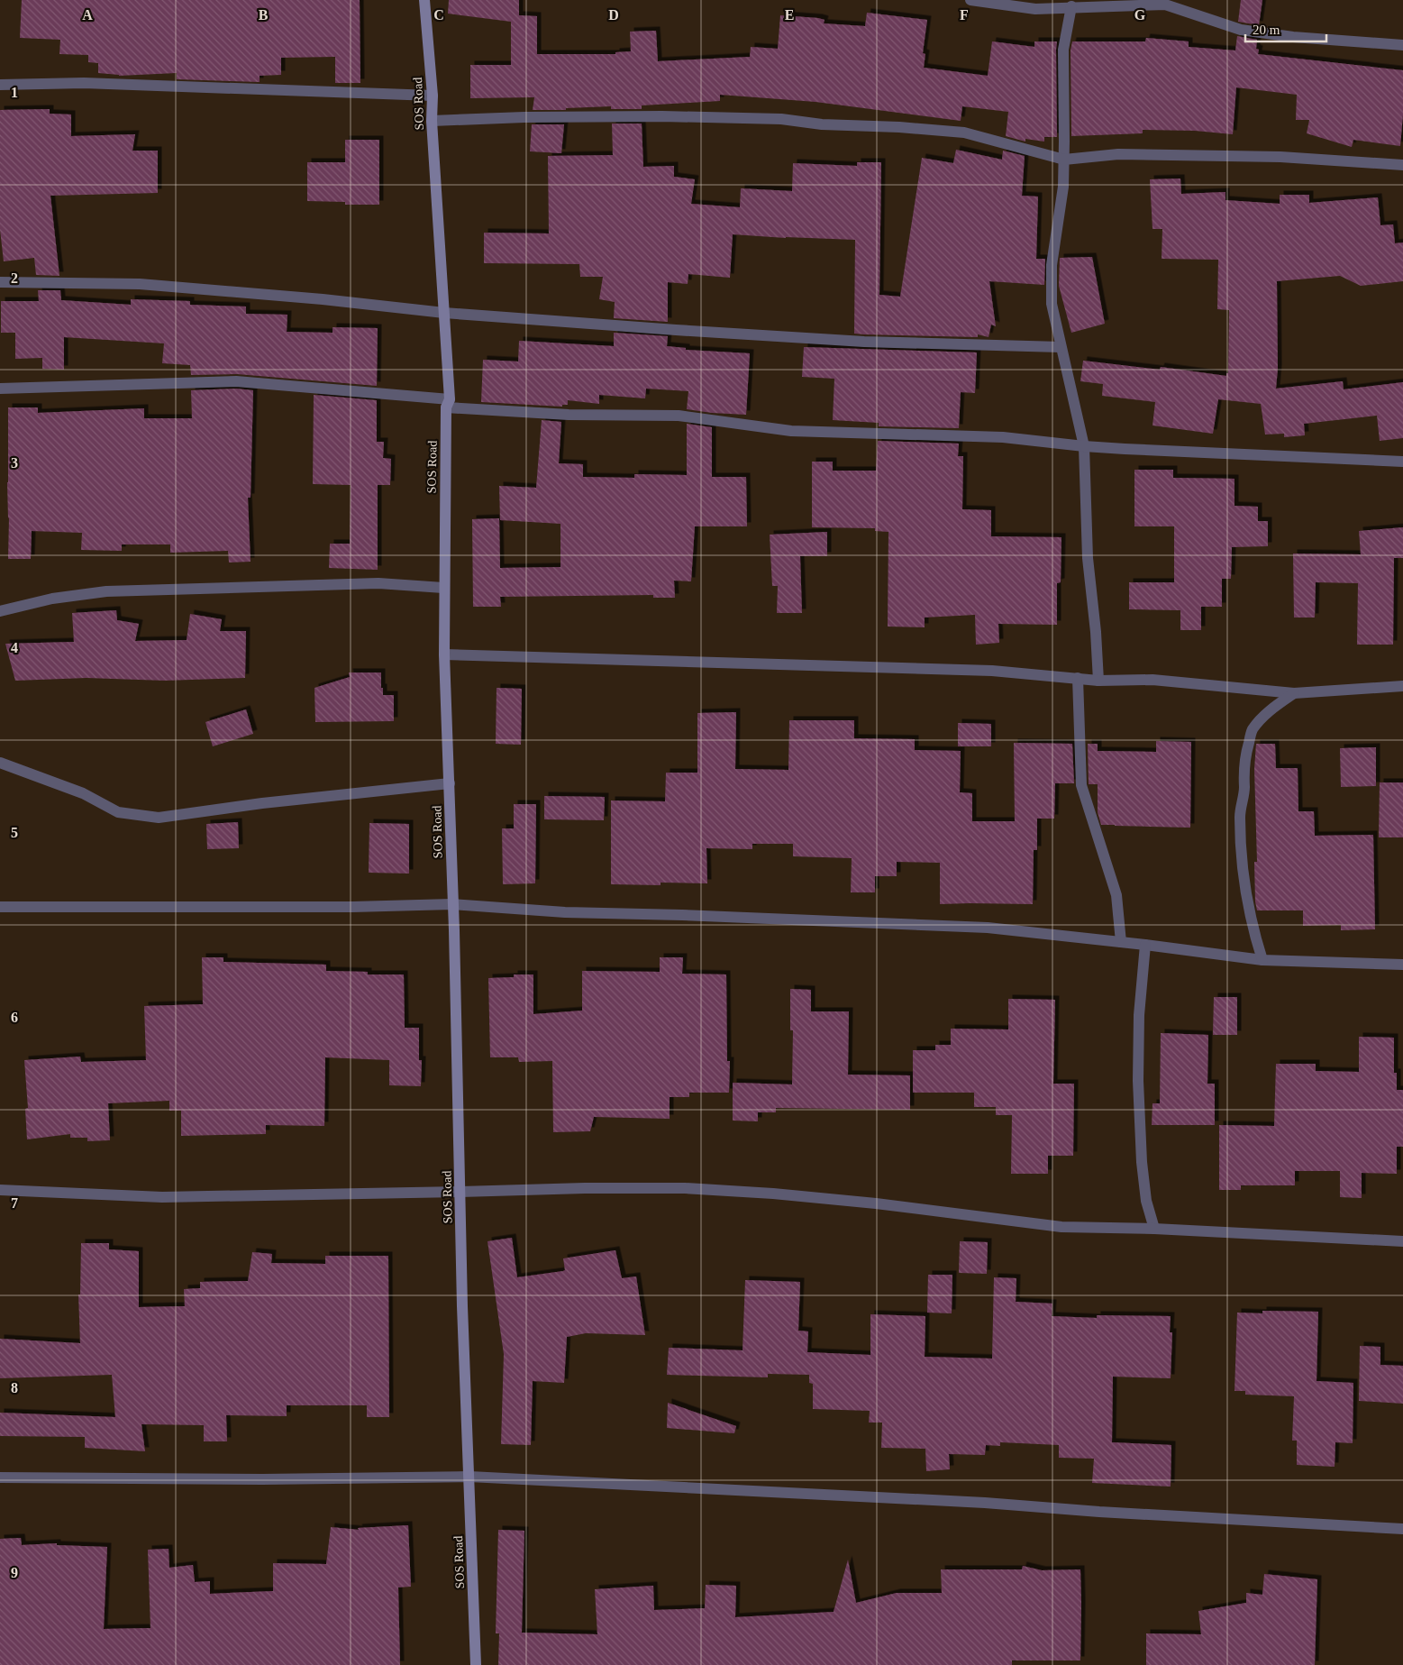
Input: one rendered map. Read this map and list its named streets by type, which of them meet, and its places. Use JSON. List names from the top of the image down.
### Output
{
  "streets": {
    "street": ["SOS Road"]
  },
  "scale_bar": "20 m",
  "grid": {
    "columns": [
      "A",
      "B",
      "C",
      "D",
      "E",
      "F",
      "G"
    ],
    "rows": [
      "1",
      "2",
      "3",
      "4",
      "5",
      "6",
      "7",
      "8",
      "9"
    ]
  }
}
